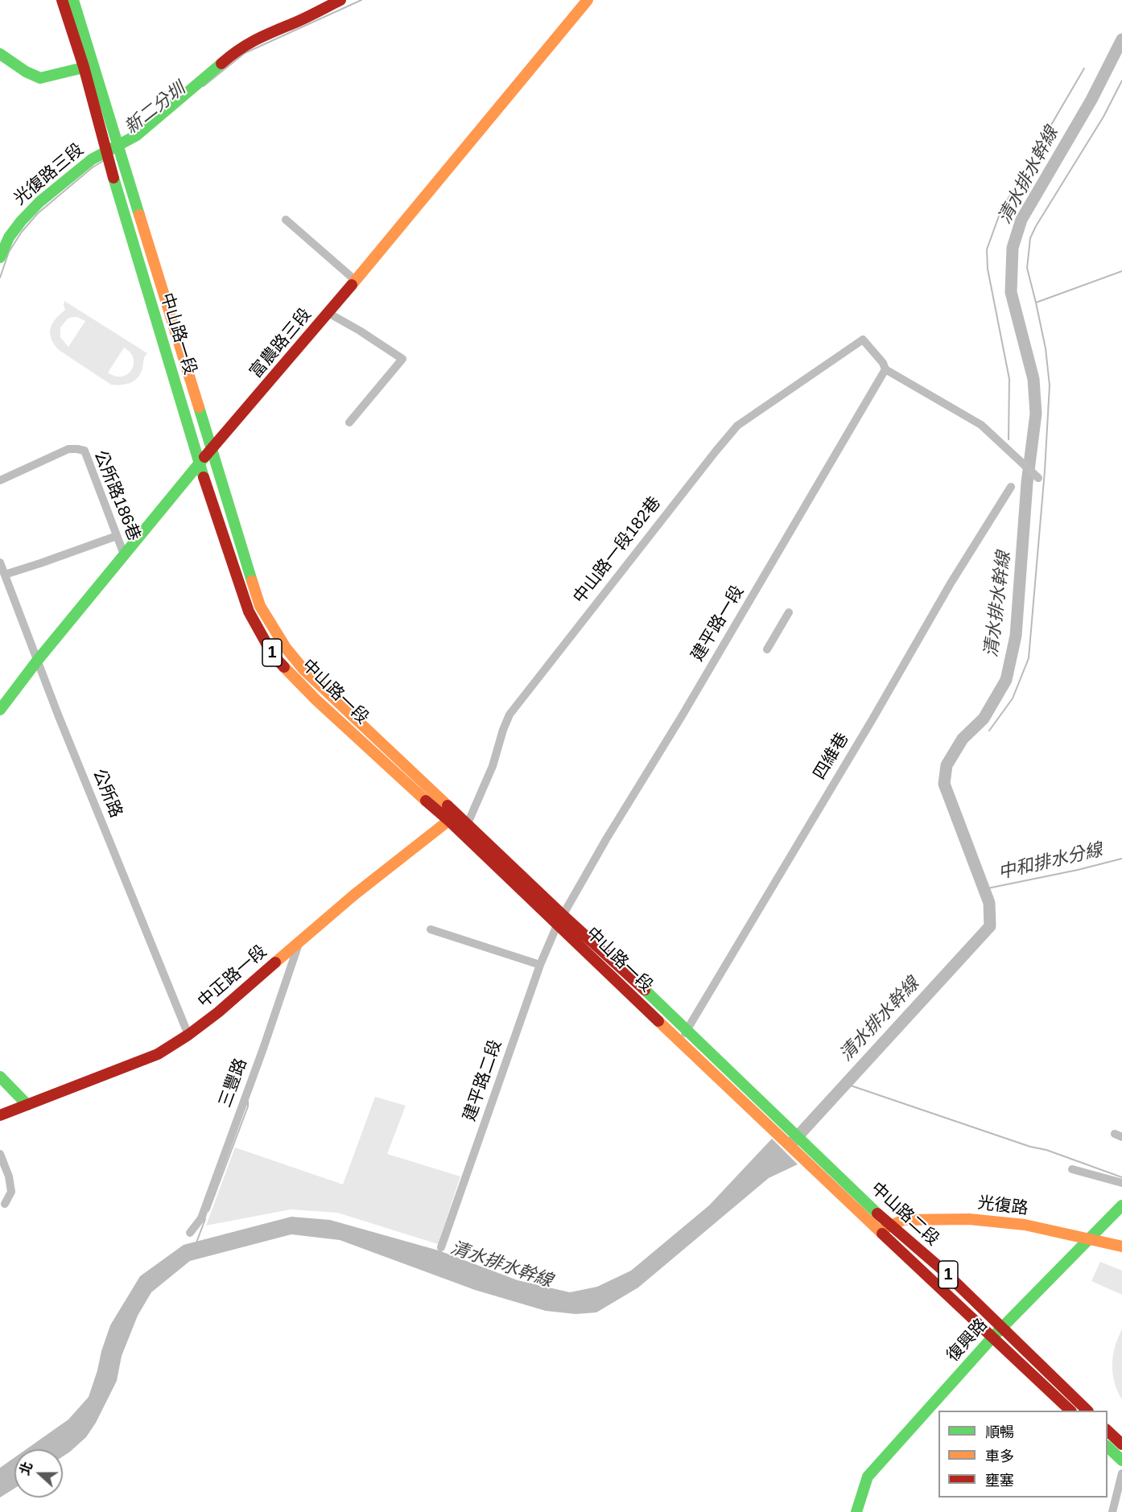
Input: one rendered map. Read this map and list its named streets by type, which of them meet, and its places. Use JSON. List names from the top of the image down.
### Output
{
  "streets": {
    "main road": [
      "光復路三段",
      "中山路一段",
      "富農路三段",
      "1",
      "中正路一段",
      "光復路",
      "中山路二段",
      "復興路"
    ],
    "street": [
      "公所路186巷",
      "中山路一段182巷",
      "建平路一段",
      "四維巷",
      "公所路",
      "建平路二段",
      "三豐路"
    ]
  },
  "crossings": [
    ["光復路三段", "中山路一段"],
    ["中山路一段", "富農路三段"],
    ["中山路一段", "中山路一段182巷"],
    ["中山路一段", "建平路一段"],
    ["中山路一段", "四維巷"],
    ["中山路一段", "中正路一段"],
    ["中山路一段", "建平路二段"],
    ["中山路一段", "中山路二段"],
    ["富農路三段", "公所路186巷"],
    ["富農路三段", "公所路"],
    ["中山路一段182巷", "建平路一段"],
    ["建平路一段", "建平路二段"],
    ["公所路", "中正路一段"],
    ["中正路一段", "三豐路"],
    ["光復路", "中山路二段"],
    ["光復路", "復興路"],
    ["中山路二段", "復興路"]
  ],
  "water": ["新二分圳", "清水排水幹線", "中和排水分線"],
  "legend": ["順暢", "車多", "壅塞"],
  "north": "left"
}
